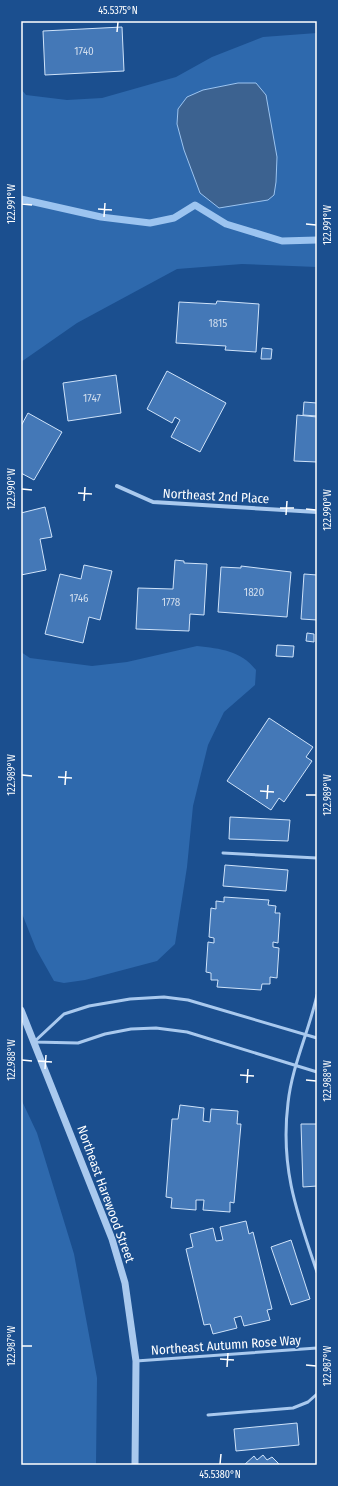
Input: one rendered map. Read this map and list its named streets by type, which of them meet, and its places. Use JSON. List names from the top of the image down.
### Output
{
  "streets": {
    "street": ["Northeast 2nd Place", "Northeast Harewood Street"],
    "lane": ["Northeast Autumn Rose Way"]
  },
  "crossings": [
    ["Northeast Harewood Street", "Northeast Autumn Rose Way"]
  ],
  "house_numbers": [
    "1740",
    "1815",
    "1747",
    "1820",
    "1746",
    "1778"
  ],
  "coordinates": [
    "45.5375°N",
    "122.991°W",
    "122.990°W",
    "122.989°W",
    "122.988°W",
    "122.987°W",
    "45.5380°N"
  ]
}
